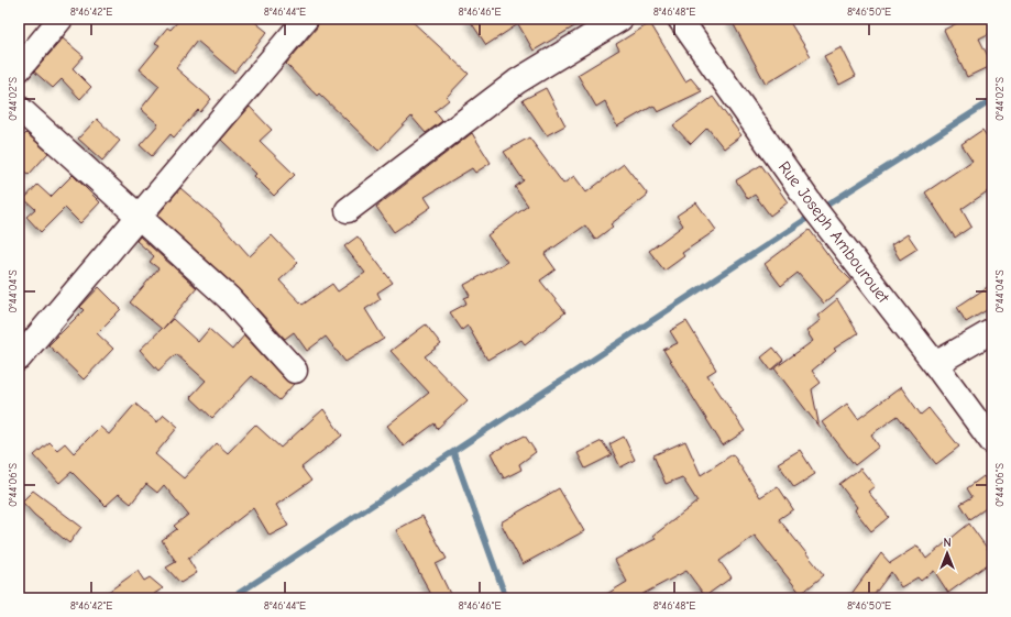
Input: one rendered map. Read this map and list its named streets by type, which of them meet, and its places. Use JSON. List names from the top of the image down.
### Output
{
  "streets": {
    "street": ["Rue Joseph Ambourouet"]
  },
  "north": "top",
  "coordinates": [
    "8°46'42\"E",
    "8°46'44\"E",
    "8°46'46\"E",
    "8°46'48\"E",
    "8°46'50\"E",
    "0°44'02\"S",
    "0°44'04\"S",
    "0°44'06\"S"
  ]
}
